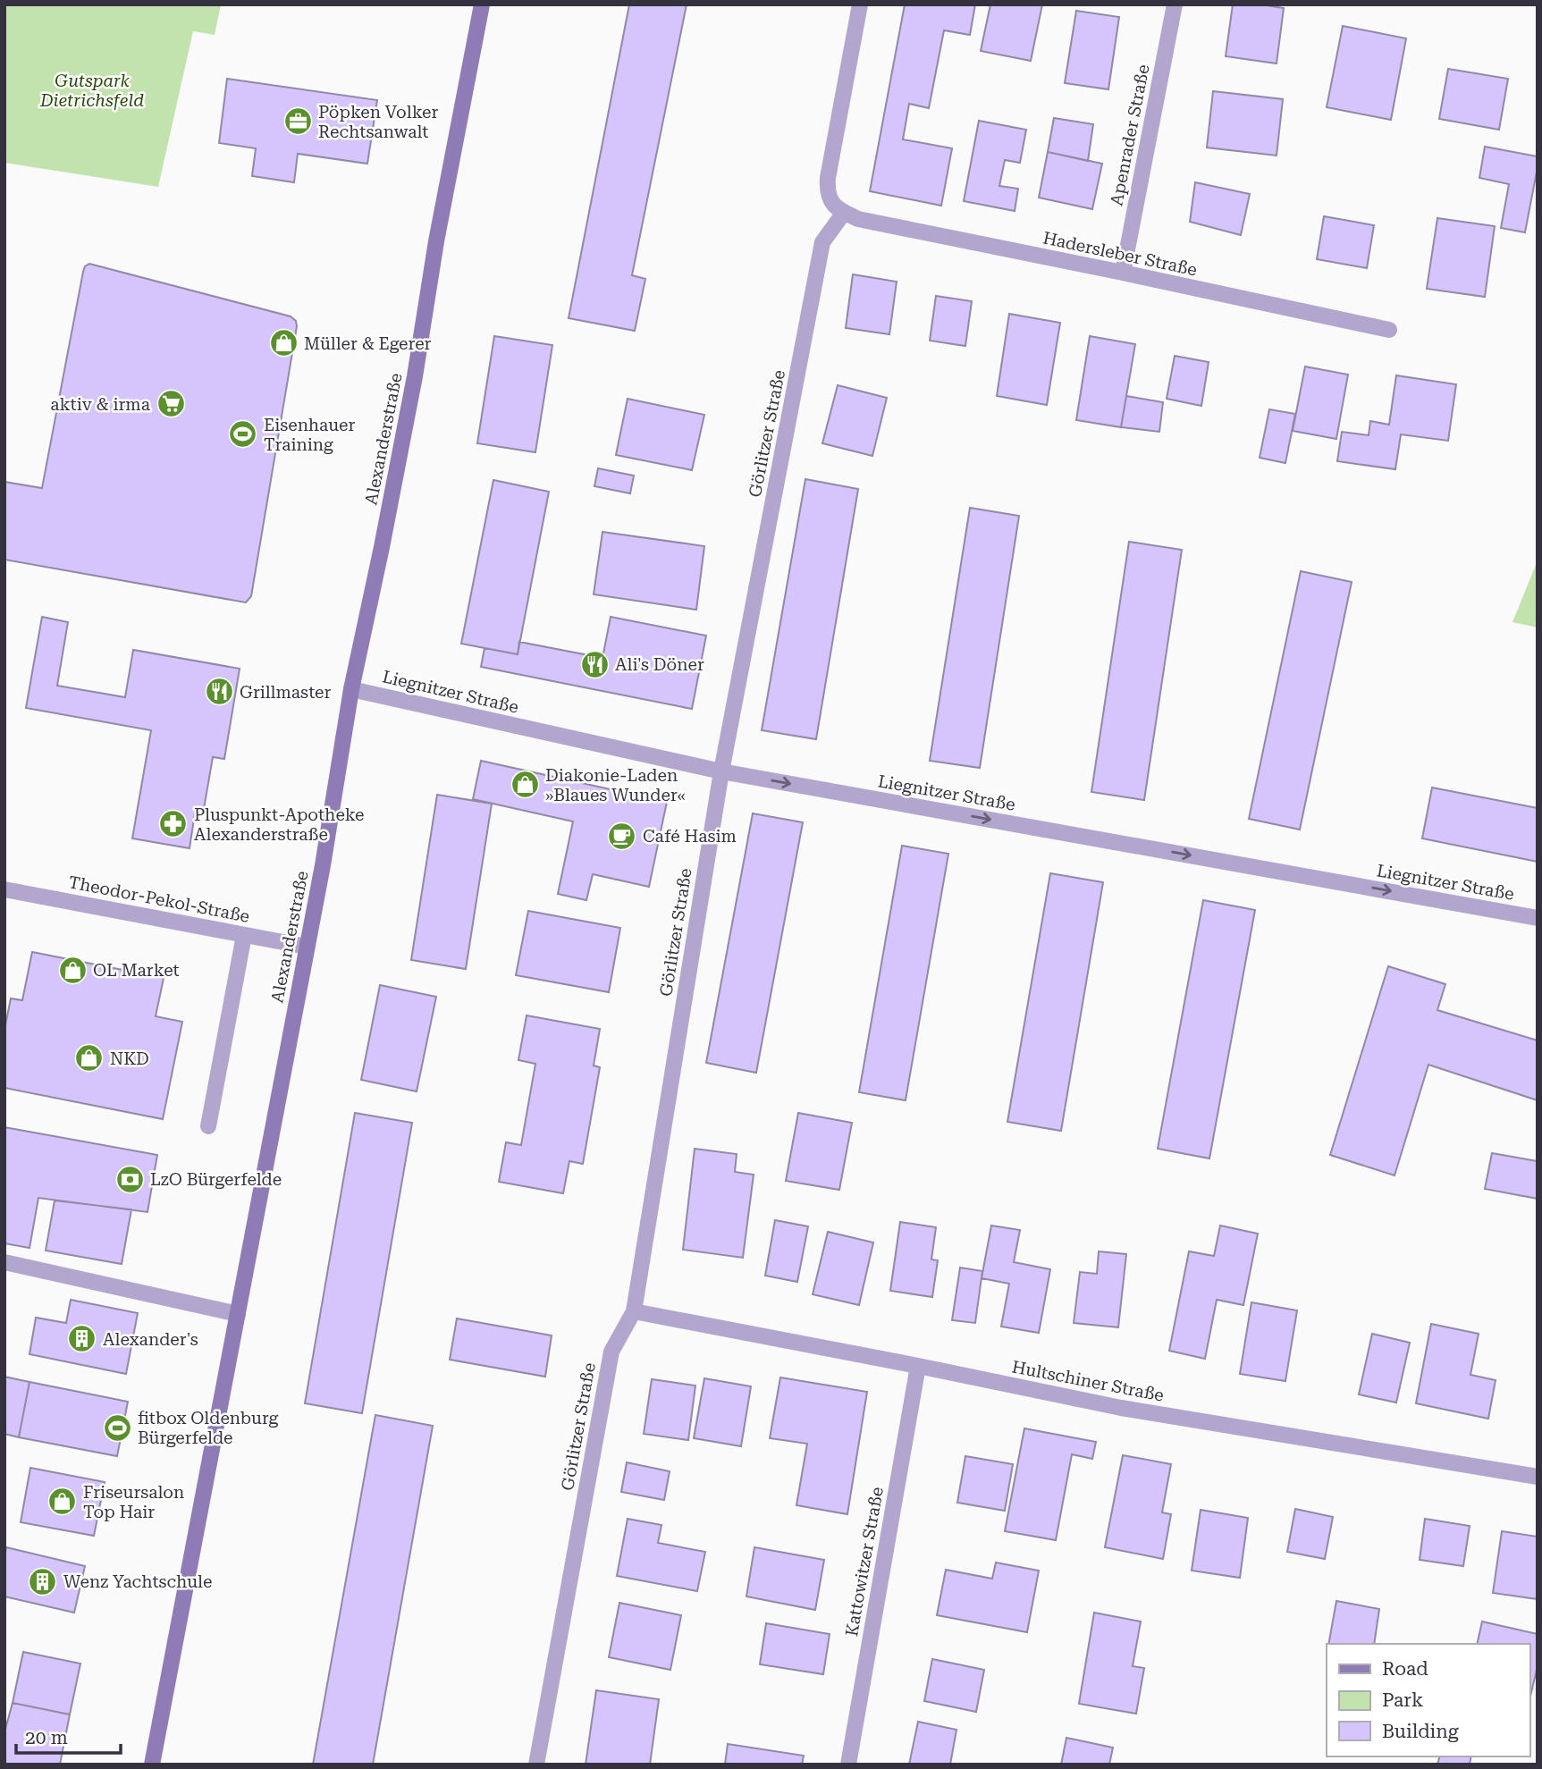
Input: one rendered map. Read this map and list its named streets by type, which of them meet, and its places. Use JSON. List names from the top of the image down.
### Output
{
  "streets": {
    "main road": ["Alexanderstraße"],
    "street": [
      "Apenrader Straße",
      "Hadersleber Straße",
      "Görlitzer Straße",
      "Liegnitzer Straße",
      "Theodor-Pekol-Straße",
      "Hultschiner Straße",
      "Kattowitzer Straße"
    ]
  },
  "crossings": [
    ["Apenrader Straße", "Hadersleber Straße"],
    ["Hadersleber Straße", "Görlitzer Straße"],
    ["Görlitzer Straße", "Liegnitzer Straße"],
    ["Görlitzer Straße", "Hultschiner Straße"],
    ["Alexanderstraße", "Liegnitzer Straße"],
    ["Alexanderstraße", "Theodor-Pekol-Straße"],
    ["Hultschiner Straße", "Kattowitzer Straße"]
  ],
  "one_way": ["Liegnitzer Straße"],
  "parks": ["Gutspark Dietrichsfeld"],
  "places": {
    "office": ["Pöpken Volker Rechtsanwalt"],
    "shop": [
      "Müller & Egerer",
      "Diakonie-Laden »Blaues Wunder«",
      "OL Market",
      "NKD",
      "Friseursalon Top Hair"
    ],
    "supermarket": ["aktiv & irma"],
    "sports": ["Eisenhauer Training", "fitbox Oldenburg Bürgerfelde"],
    "restaurant": ["Ali's Döner", "Grillmaster"],
    "pharmacy": ["Pluspunkt-Apotheke Alexanderstraße"],
    "cafe": ["Café Hasim"],
    "bank": ["LzO Bürgerfelde"],
    "building": ["Alexander's", "Wenz Yachtschule"]
  },
  "legend": ["Road", "Park", "Building"],
  "scale_bar": "20 m"
}
